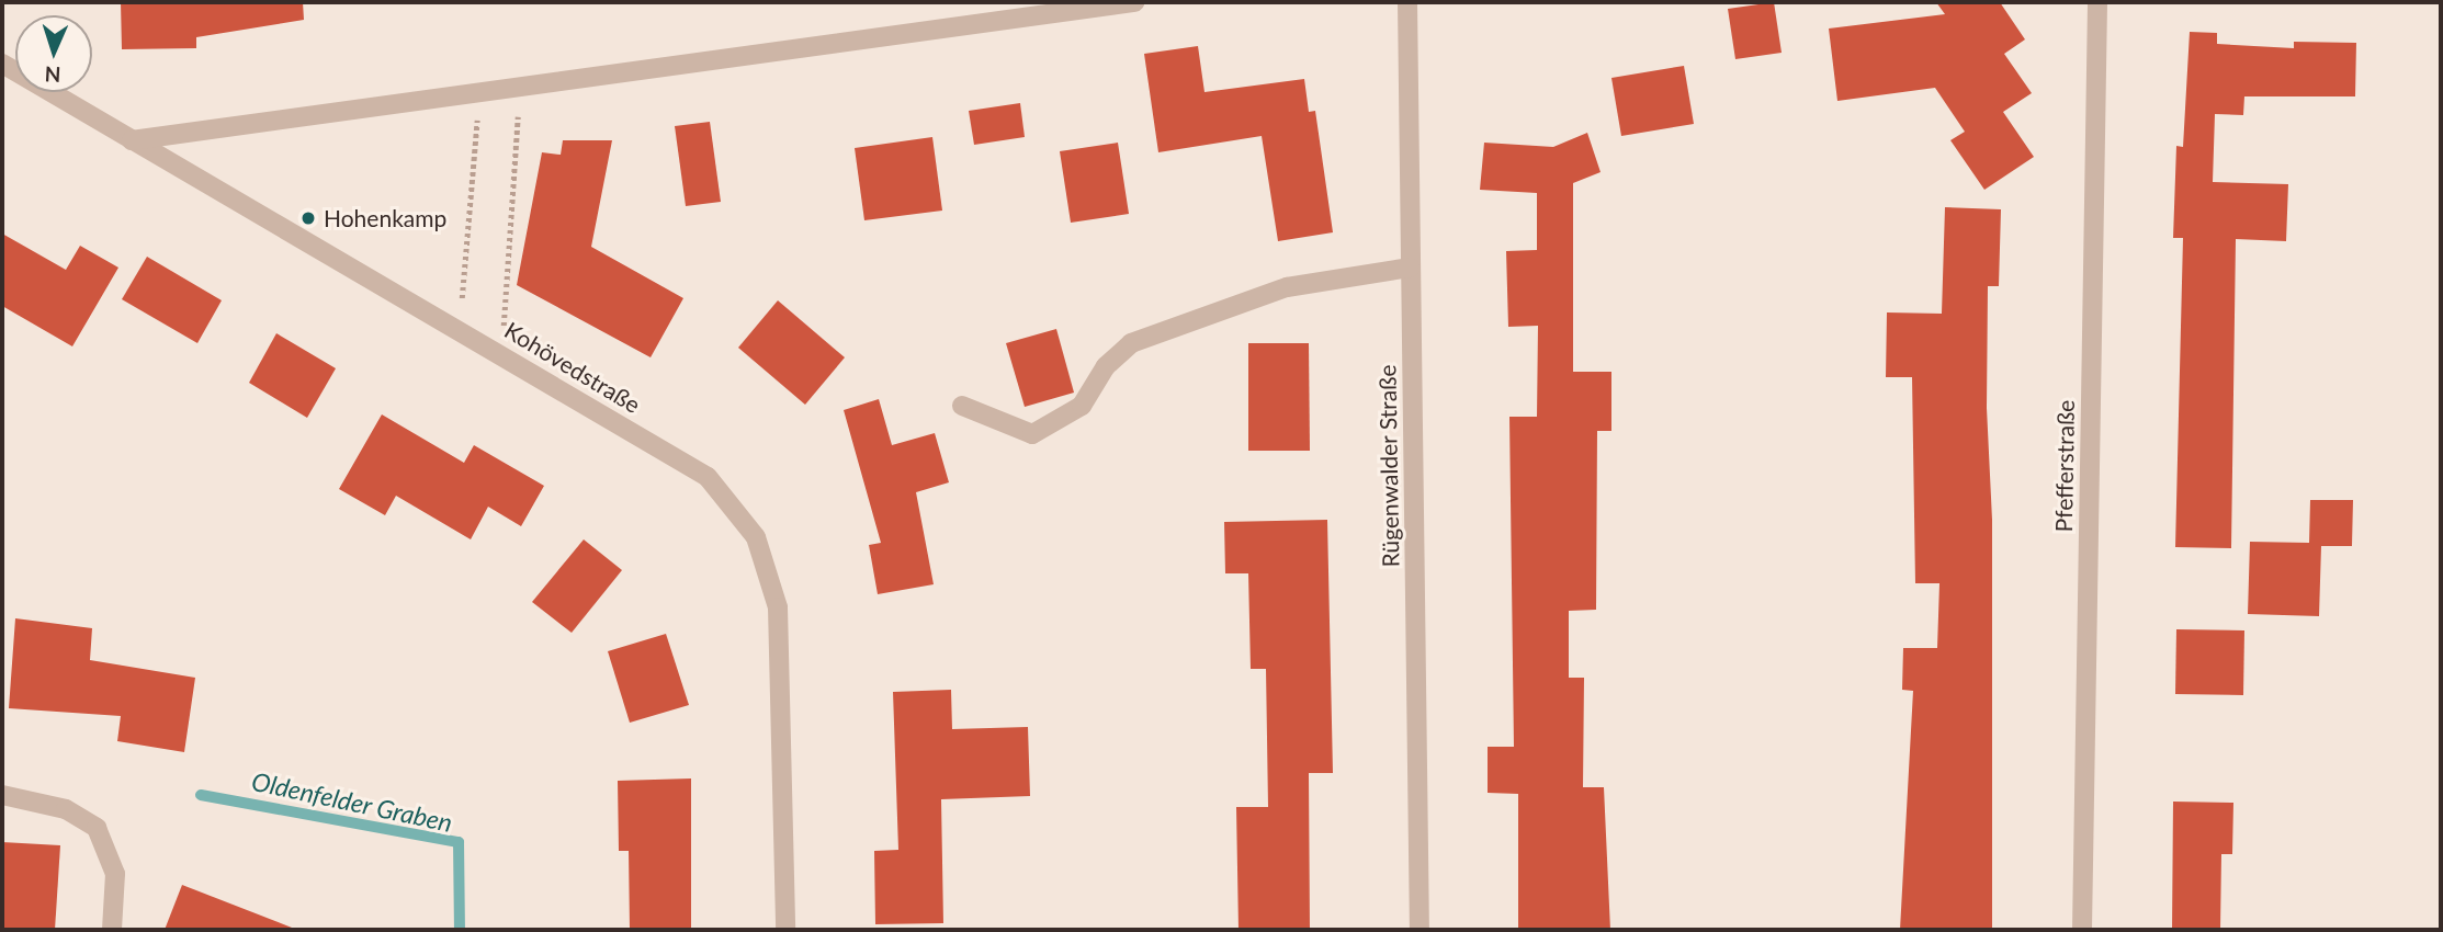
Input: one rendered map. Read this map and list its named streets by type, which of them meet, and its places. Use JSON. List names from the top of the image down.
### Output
{
  "streets": {
    "street": ["Kohövedstraße", "Rügenwalder Straße", "Pfefferstraße"]
  },
  "water": ["Oldenfelder Graben"],
  "places": ["Hohenkamp"],
  "north": "bottom"
}
